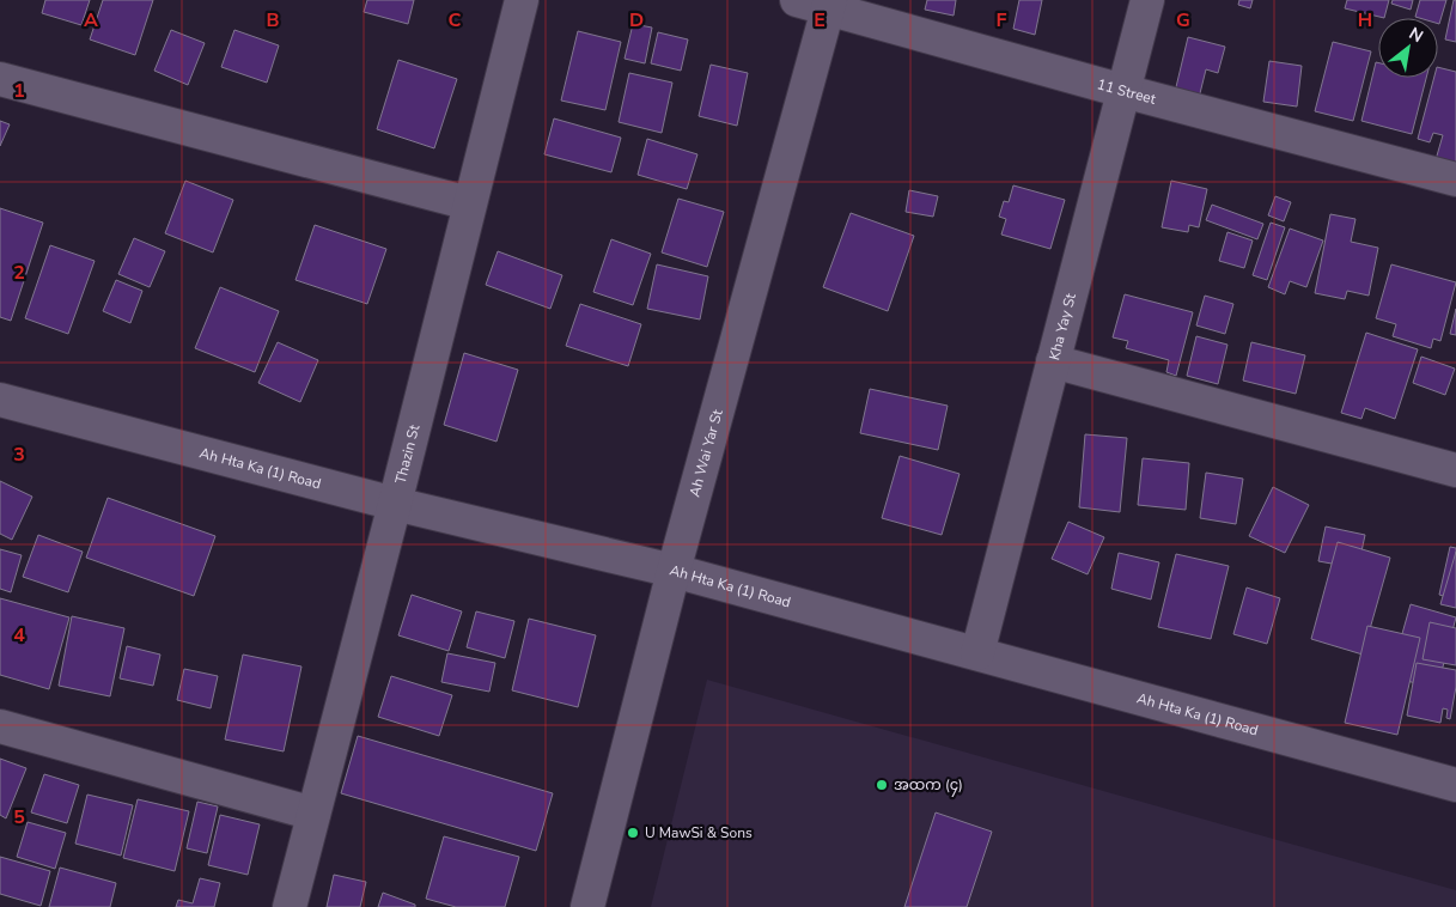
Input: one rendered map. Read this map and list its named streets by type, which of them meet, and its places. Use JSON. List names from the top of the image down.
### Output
{
  "streets": {
    "street": [
      "11 Street",
      "Kha Yay St",
      "Ah Wai Yar St",
      "Thazin St",
      "Ah Hta Ka (1) Road"
    ]
  },
  "crossings": [
    ["11 Street", "Kha Yay St"],
    ["11 Street", "Ah Wai Yar St"],
    ["Kha Yay St", "Ah Hta Ka (1) Road"],
    ["Ah Wai Yar St", "Ah Hta Ka (1) Road"],
    ["Thazin St", "Ah Hta Ka (1) Road"]
  ],
  "places": ["အထက (၄)", "U MawSi & Sons"],
  "north": "top right",
  "grid": {
    "columns": [
      "A",
      "B",
      "C",
      "D",
      "E",
      "F",
      "G",
      "H"
    ],
    "rows": [
      "1",
      "2",
      "3",
      "4",
      "5"
    ]
  }
}
